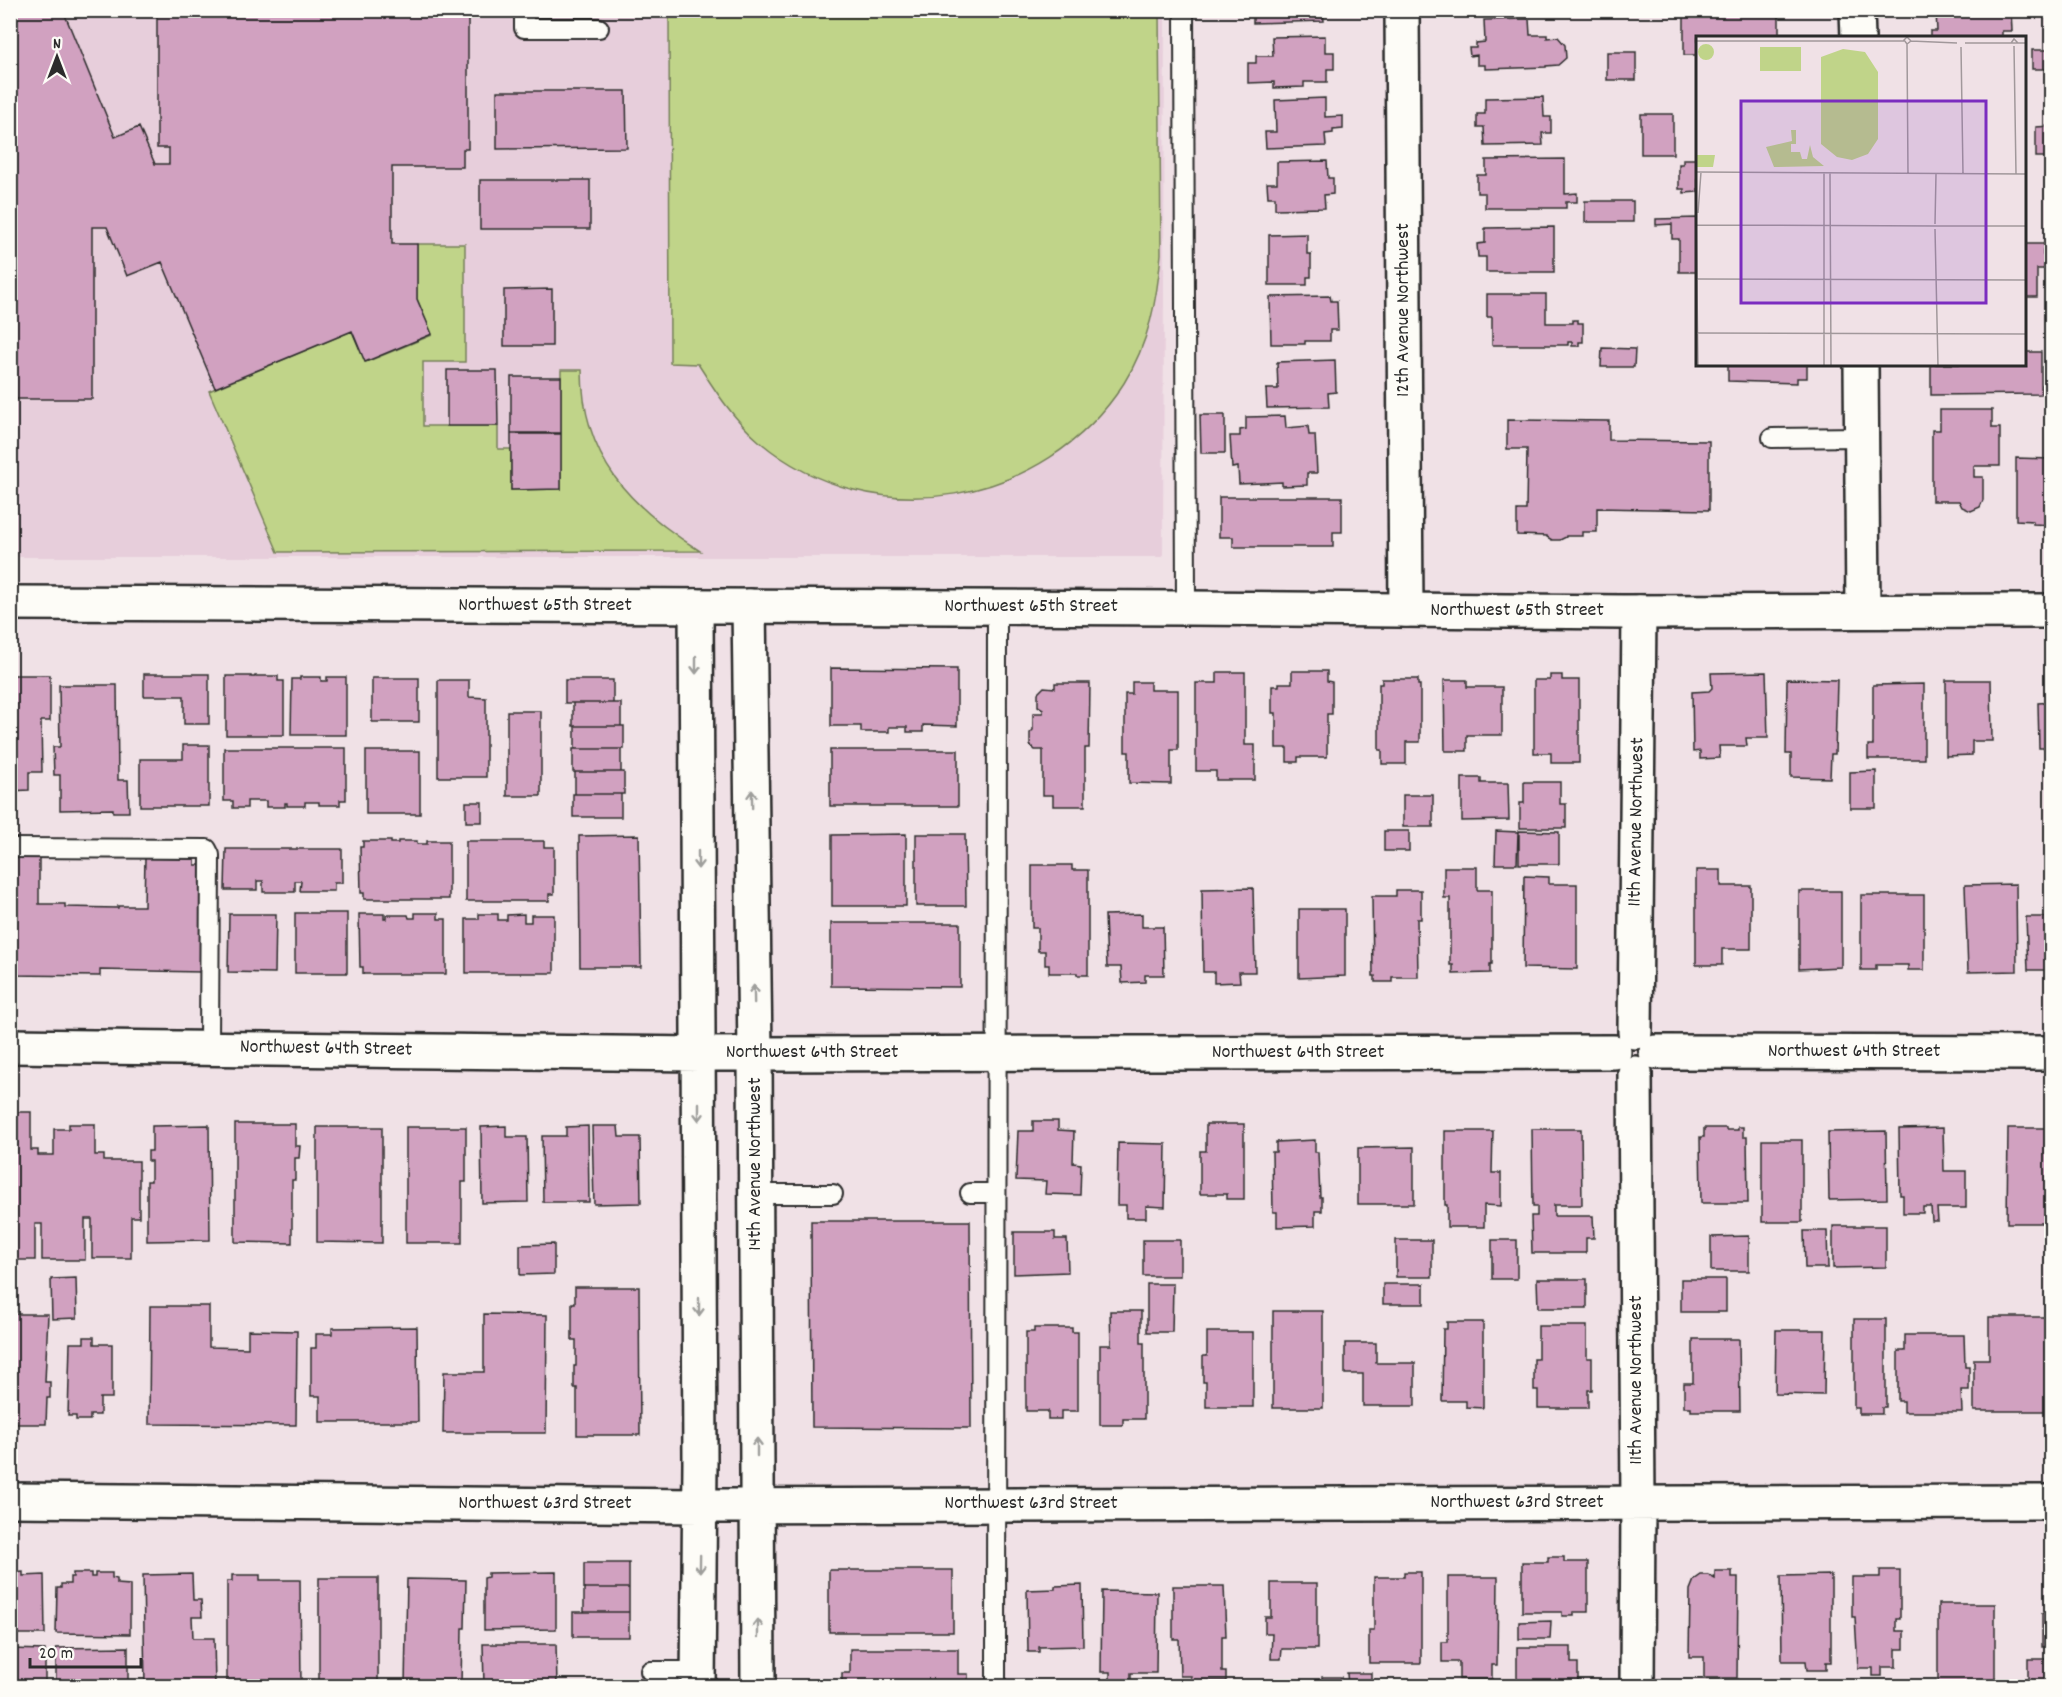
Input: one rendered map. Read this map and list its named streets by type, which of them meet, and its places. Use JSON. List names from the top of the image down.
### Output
{
  "streets": {
    "street": [
      "12th Avenue Northwest",
      "Northwest 65th Street",
      "11th Avenue Northwest",
      "Northwest 64th Street",
      "14th Avenue Northwest",
      "Northwest 63rd Street"
    ]
  },
  "crossings": [
    ["12th Avenue Northwest", "Northwest 65th Street"],
    ["Northwest 65th Street", "11th Avenue Northwest"],
    ["Northwest 65th Street", "14th Avenue Northwest"],
    ["11th Avenue Northwest", "Northwest 64th Street"],
    ["11th Avenue Northwest", "Northwest 63rd Street"],
    ["Northwest 64th Street", "14th Avenue Northwest"],
    ["14th Avenue Northwest", "Northwest 63rd Street"]
  ],
  "scale_bar": "20 m",
  "north": "top"
}
